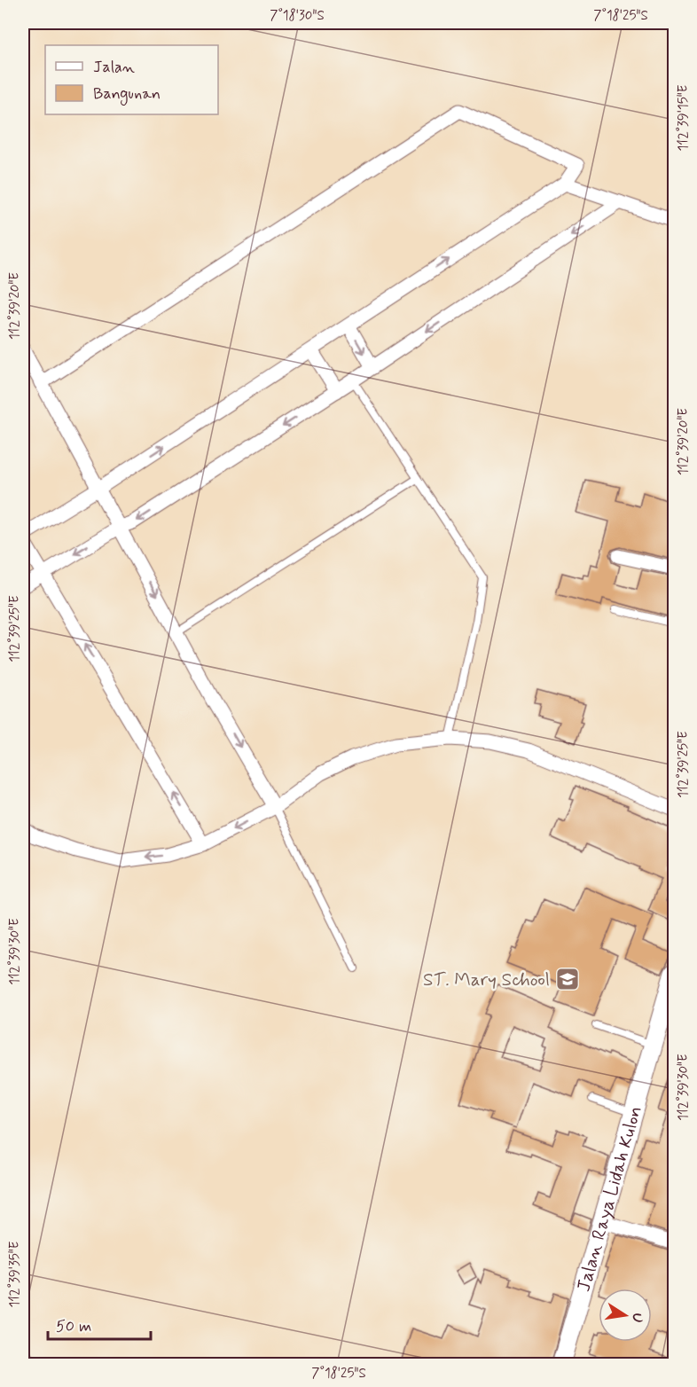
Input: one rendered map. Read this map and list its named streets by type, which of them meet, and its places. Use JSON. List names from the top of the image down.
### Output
{
  "streets": {
    "main road": ["Jalan Raya Lidah Kulon"]
  },
  "places": {
    "school or university": ["ST. Mary School"]
  },
  "legend": ["Jalan", "Bangunan"],
  "scale_bar": "50 m",
  "north": "right",
  "coordinates": [
    "7°18'30\"S",
    "7°18'25\"S",
    "112°39'15\"E",
    "112°39'20\"E",
    "112°39'25\"E",
    "112°39'30\"E",
    "112°39'35\"E"
  ]
}
